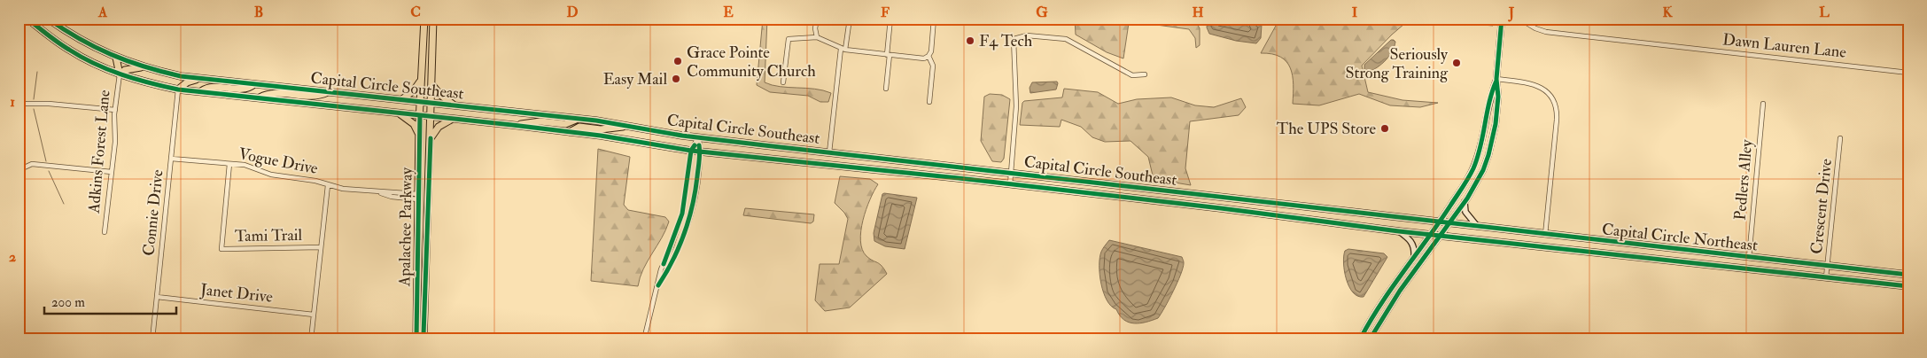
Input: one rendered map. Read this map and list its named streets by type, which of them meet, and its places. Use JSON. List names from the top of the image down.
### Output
{
  "streets": {
    "main road": ["Capital Circle Southeast", "Apalachee Parkway", "Capital Circle Northeast"],
    "street": [
      "Dawn Lauren Lane",
      "Adkins Forest Lane",
      "Vogue Drive",
      "Pedlers Alley",
      "Crescent Drive",
      "Connie Drive",
      "Tami Trail",
      "Janet Drive"
    ]
  },
  "crossings": [
    ["Capital Circle Southeast", "Adkins Forest Lane"],
    ["Capital Circle Southeast", "Connie Drive"],
    ["Capital Circle Southeast", "Apalachee Parkway"],
    ["Capital Circle Southeast", "Capital Circle Northeast"],
    ["Vogue Drive", "Connie Drive"],
    ["Vogue Drive", "Apalachee Parkway"],
    ["Vogue Drive", "Tami Trail"],
    ["Pedlers Alley", "Capital Circle Northeast"],
    ["Crescent Drive", "Capital Circle Northeast"],
    ["Connie Drive", "Janet Drive"]
  ],
  "places": [
    "F4 Tech",
    "Grace Pointe Community Church",
    "Seriously Strong Training",
    "Easy Mail",
    "The UPS Store"
  ],
  "scale_bar": "200 m",
  "grid": {
    "columns": [
      "A",
      "B",
      "C",
      "D",
      "E",
      "F",
      "G",
      "H",
      "I",
      "J",
      "K",
      "L"
    ],
    "rows": ["1", "2"]
  }
}
